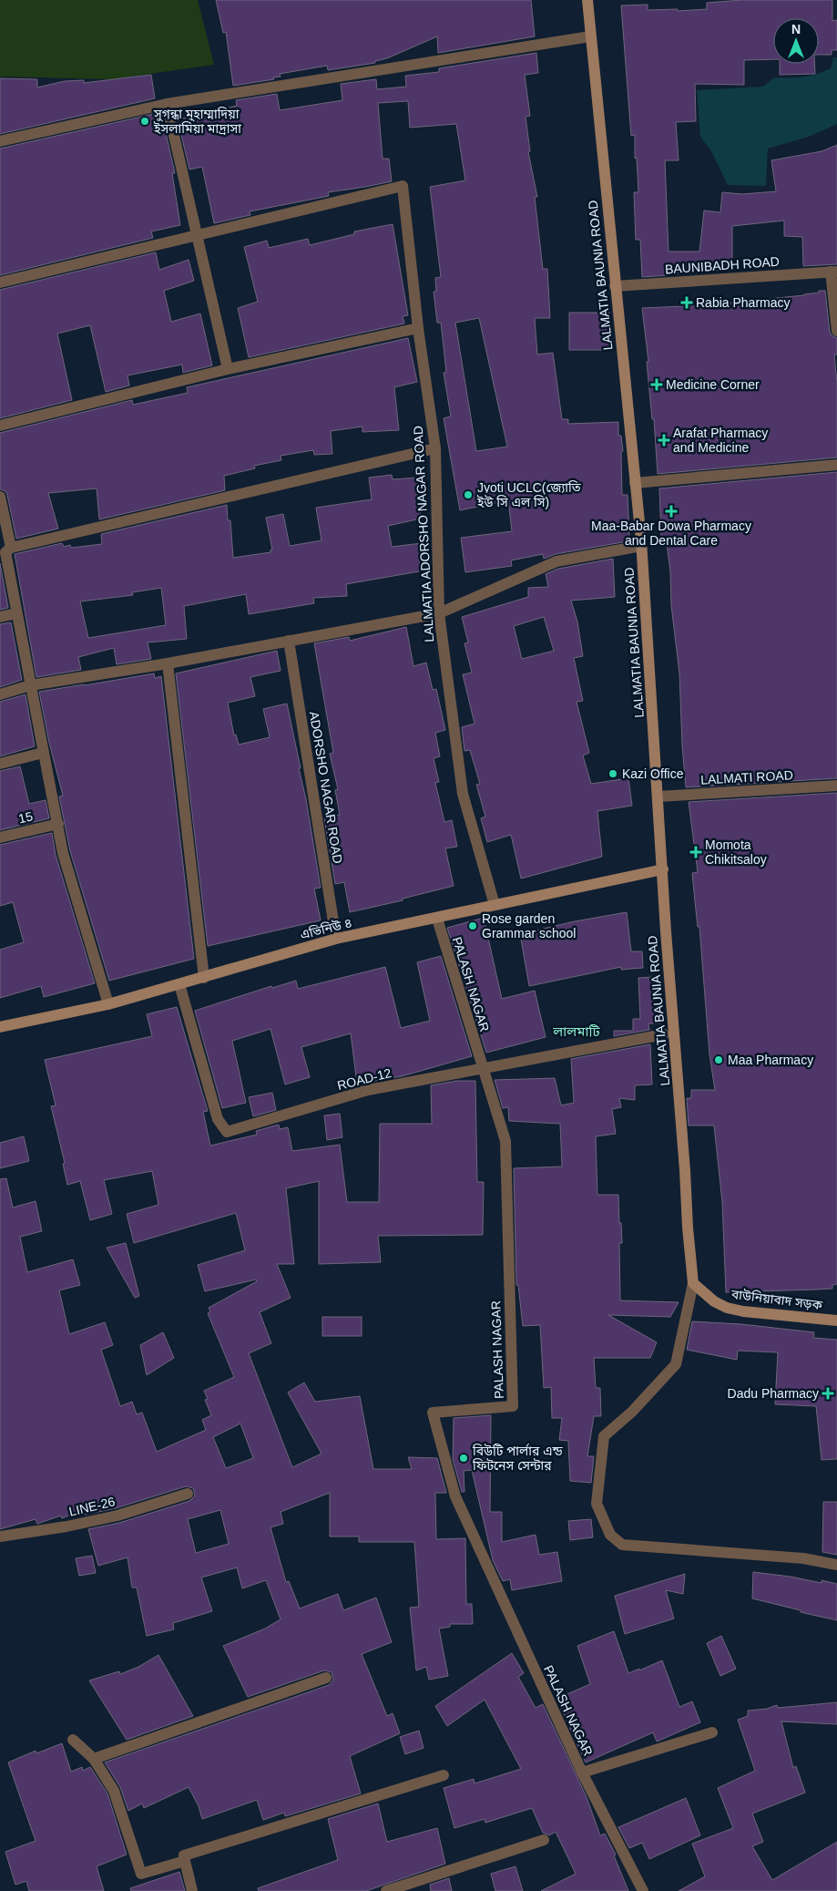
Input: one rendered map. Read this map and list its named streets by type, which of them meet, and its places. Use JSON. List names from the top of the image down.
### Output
{
  "streets": {
    "street": [
      "BAUNIBADH ROAD",
      "LALMATIA BAUNIA ROAD",
      "LALMATIA ADORSHO NAGAR ROAD",
      "LALMATI ROAD",
      "ADORSHO NAGAR ROAD",
      "15",
      "এভিনিউ ৪",
      "PALASH NAGAR",
      "ROAD-12",
      "বাউনিয়াবাদ সড়ক",
      "LINE-26"
    ]
  },
  "crossings": [
    ["BAUNIBADH ROAD", "LALMATIA BAUNIA ROAD"],
    ["LALMATIA BAUNIA ROAD", "LALMATI ROAD"],
    ["LALMATIA BAUNIA ROAD", "এভিনিউ ৪"],
    ["LALMATIA BAUNIA ROAD", "বাউনিয়াবাদ সড়ক"],
    ["LALMATIA ADORSHO NAGAR ROAD", "এভিনিউ ৪"],
    ["ADORSHO NAGAR ROAD", "এভিনিউ ৪"],
    ["এভিনিউ ৪", "PALASH NAGAR"],
    ["এভিনিউ ৪", "ROAD-12"],
    ["PALASH NAGAR", "ROAD-12"]
  ],
  "districts": ["লালমাটি"],
  "places": {
    "other": [
      "সুগন্ধা মুহাম্মাদিয়া ইসলামিয়া মাদ্রাসা",
      "Jyoti UCLC(জ্যোতি ইউ সি এল সি)",
      "Kazi Office",
      "Rose garden Grammar school",
      "Maa Pharmacy",
      "বিউটি পার্লার এন্ড ফিটনেস সেন্টার"
    ],
    "health": [
      "Rabia Pharmacy",
      "Medicine Corner",
      "Arafat Pharmacy and Medicine",
      "Maa-Babar Dowa Pharmacy and Dental Care",
      "Momota Chikitsaloy",
      "Dadu Pharmacy"
    ]
  },
  "north": "top"
}
